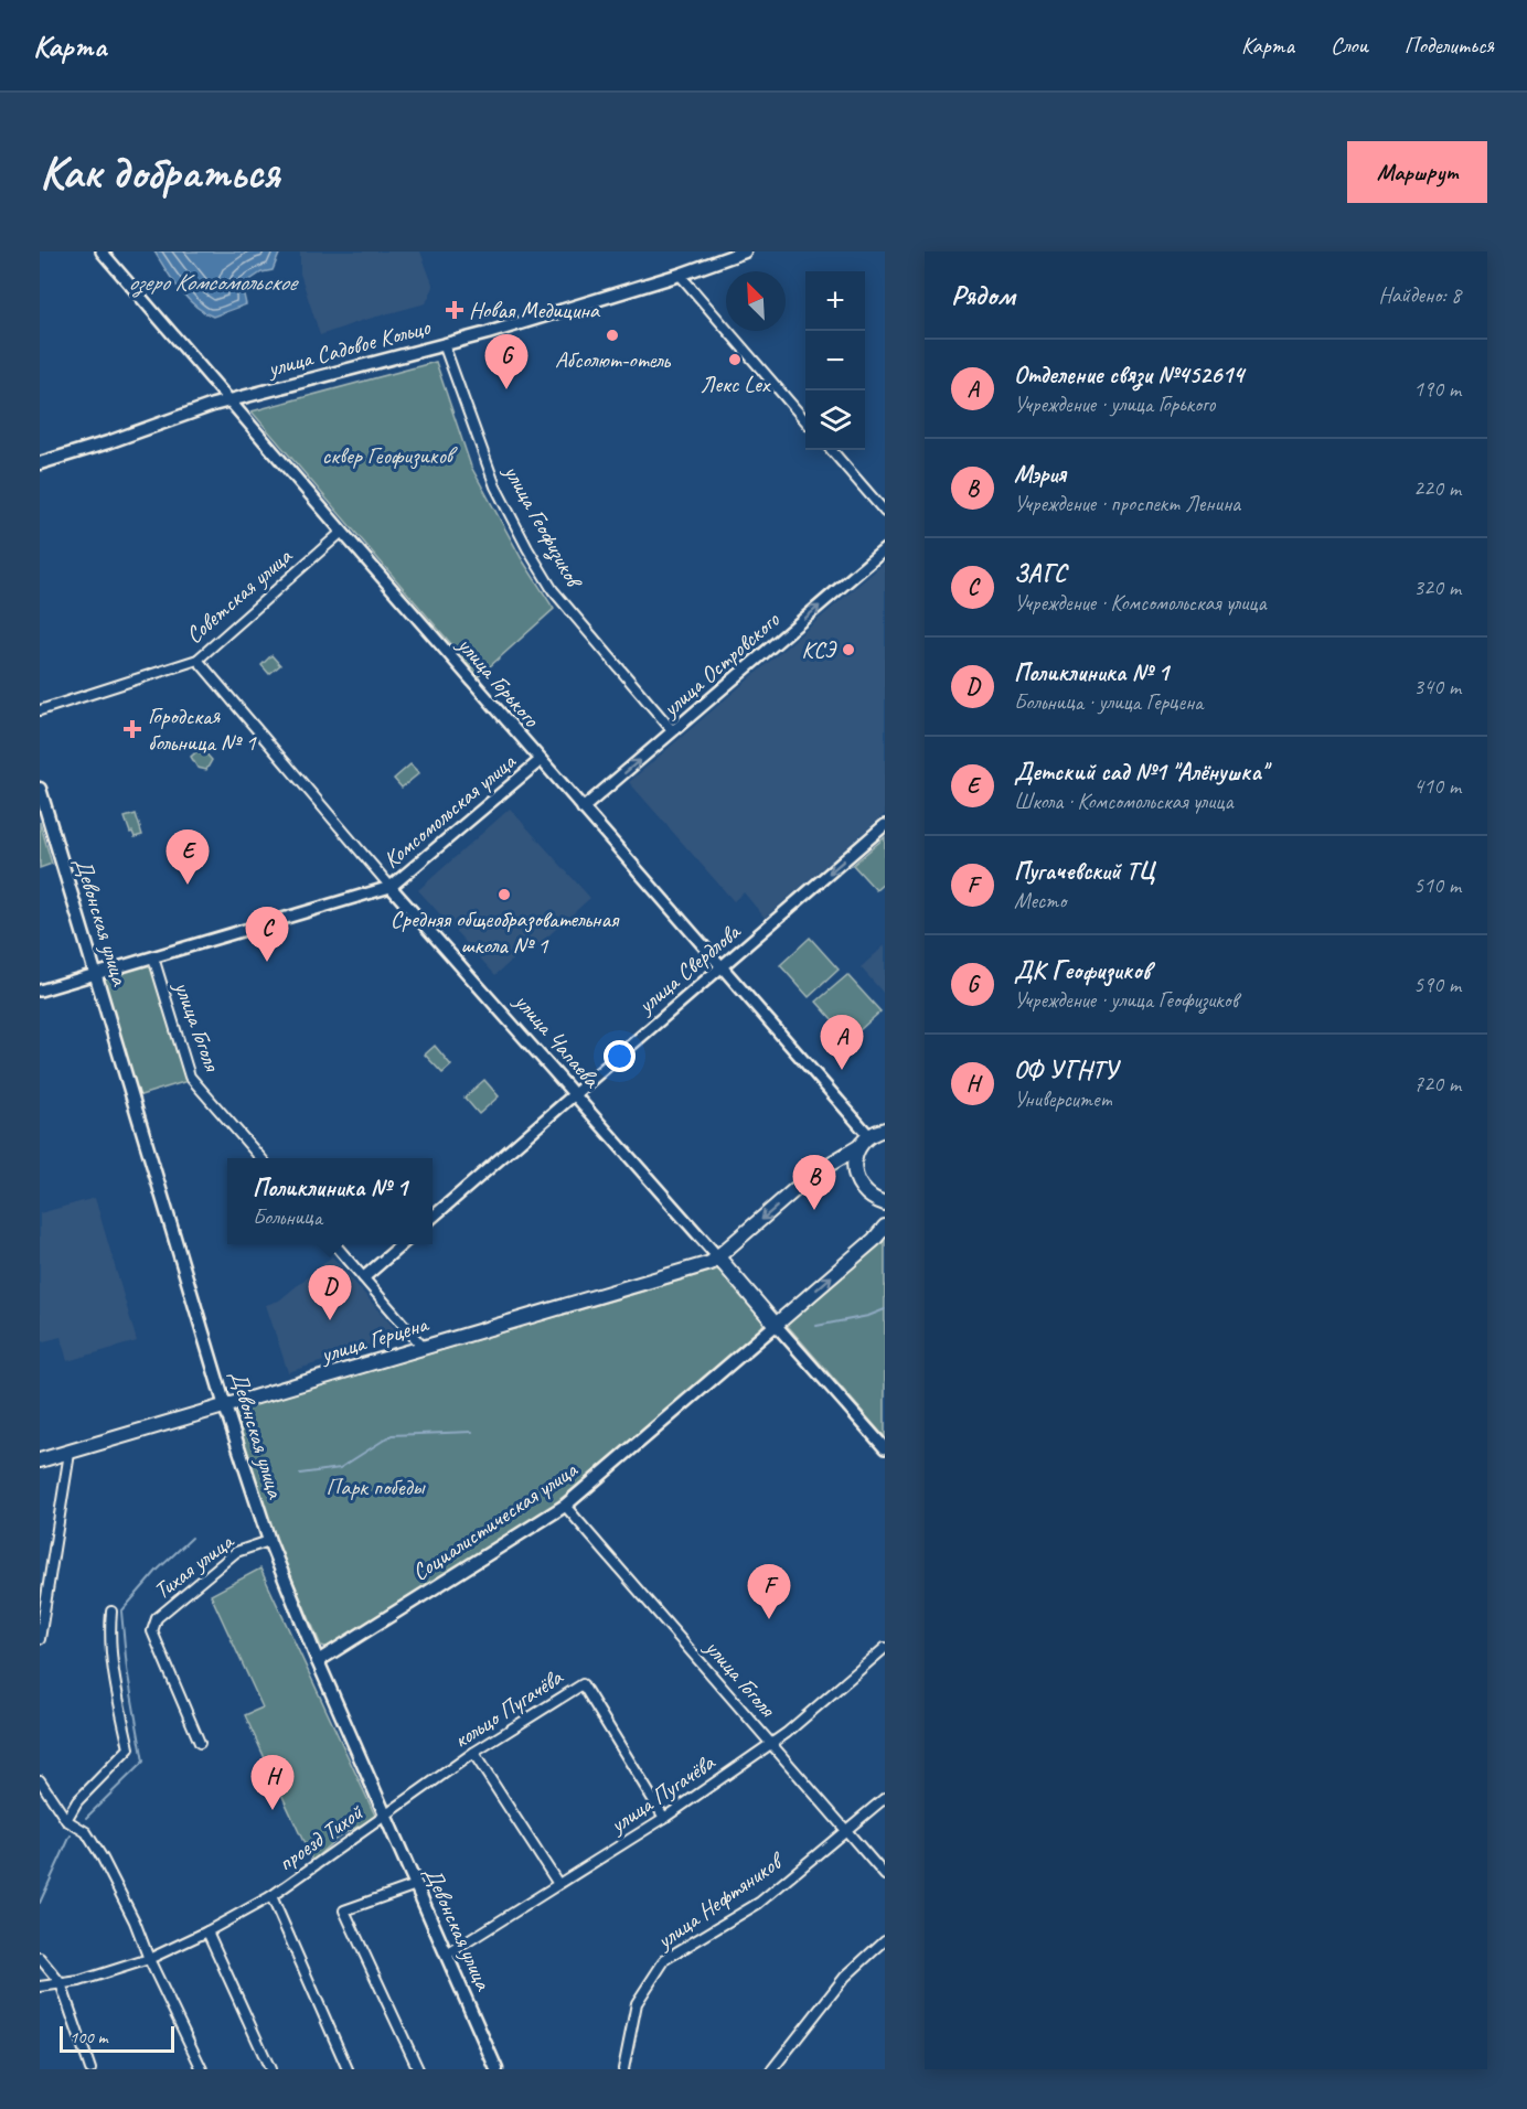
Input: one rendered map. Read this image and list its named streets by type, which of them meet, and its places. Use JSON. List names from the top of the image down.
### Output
{
  "streets": {
    "main road": [
      "улица Садовое Кольцо",
      "Девонская улица",
      "улица Чапаева",
      "улица Герцена",
      "Социалистическая улица"
    ],
    "street": [
      "улица Геофизиков",
      "Советская улица",
      "улица Островского",
      "улица Горького",
      "Комсомольская улица",
      "улица Свердлова",
      "улица Гоголя",
      "Тихая улица",
      "кольцо Пугачёва",
      "улица Пугачёва",
      "проезд Тихой",
      "улица Нефтяников"
    ]
  },
  "crossings": [
    ["улица Садовое Кольцо", "улица Геофизиков"],
    ["улица Садовое Кольцо", "улица Горького"],
    ["улица Геофизиков", "улица Островского"],
    ["Советская улица", "улица Горького"],
    ["Советская улица", "улица Чапаева"],
    ["улица Островского", "улица Горького"],
    ["улица Горького", "Комсомольская улица"],
    ["улица Горького", "улица Свердлова"],
    ["улица Горького", "улица Герцена"],
    ["Комсомольская улица", "Девонская улица"],
    ["Комсомольская улица", "улица Гоголя"],
    ["Комсомольская улица", "улица Чапаева"],
    ["Девонская улица", "улица Герцена"],
    ["Девонская улица", "Социалистическая улица"],
    ["Девонская улица", "Тихая улица"],
    ["Девонская улица", "кольцо Пугачёва"],
    ["Девонская улица", "улица Пугачёва"],
    ["Девонская улица", "проезд Тихой"],
    ["улица Свердлова", "улица Чапаева"],
    ["улица Гоголя", "Социалистическая улица"],
    ["улица Гоголя", "улица Пугачёва"],
    ["улица Гоголя", "улица Нефтяников"],
    ["улица Чапаева", "улица Герцена"],
    ["улица Чапаева", "Социалистическая улица"],
    ["кольцо Пугачёва", "улица Пугачёва"],
    ["кольцо Пугачёва", "проезд Тихой"]
  ],
  "one_way": ["улица Островского", "улица Свердлова"],
  "water": ["озеро Комсомольское"],
  "parks": ["cквер Геофизиков", "Парк победы"],
  "places": {
    "health": ["Новая Медицина", "Городская больница № 1"],
    "other": [
      "Абсолют-отель",
      "Лекс Lex",
      "КСЭ",
      "Средняя общеобразовательная школа № 1"
    ]
  },
  "scale_bar": "100 m",
  "north": "top left",
  "page": {
    "header": "Карта",
    "nav": ["Карта", "Слои", "Поделиться"],
    "buttons": "Маршрут",
    "title": "Как добраться",
    "heading": ["Рядом", "Найдено: 8"],
    "map_buttons": ["+", "−"],
    "pins": [
      "G",
      "E",
      "C",
      "A",
      "B",
      "D",
      "F",
      "H"
    ],
    "list": [
      {
        "mark": "A",
        "name": "Отделение связи №452614",
        "note": "Учреждение · улица Горького",
        "value": "190 m"
      },
      {
        "mark": "B",
        "name": "Мэрия",
        "note": "Учреждение · проспект Ленина",
        "value": "220 m"
      },
      {
        "mark": "C",
        "name": "ЗАГС",
        "note": "Учреждение · Комсомольская улица",
        "value": "320 m"
      },
      {
        "mark": "D",
        "name": "Поликлиника № 1",
        "note": "Больница · улица Герцена",
        "value": "340 m"
      },
      {
        "mark": "E",
        "name": "Детский сад №1 \"Алёнушка\"",
        "note": "Школа · Комсомольская улица",
        "value": "410 m"
      },
      {
        "mark": "F",
        "name": "Пугачевский ТЦ",
        "note": "Место",
        "value": "510 m"
      },
      {
        "mark": "G",
        "name": "ДК Геофизиков",
        "note": "Учреждение · улица Геофизиков",
        "value": "590 m"
      },
      {
        "mark": "H",
        "name": "ОФ УГНТУ",
        "note": "Университет",
        "value": "720 m"
      }
    ],
    "popup": ["Поликлиника № 1", "Больница"],
    "scale": "100 m"
  }
}
